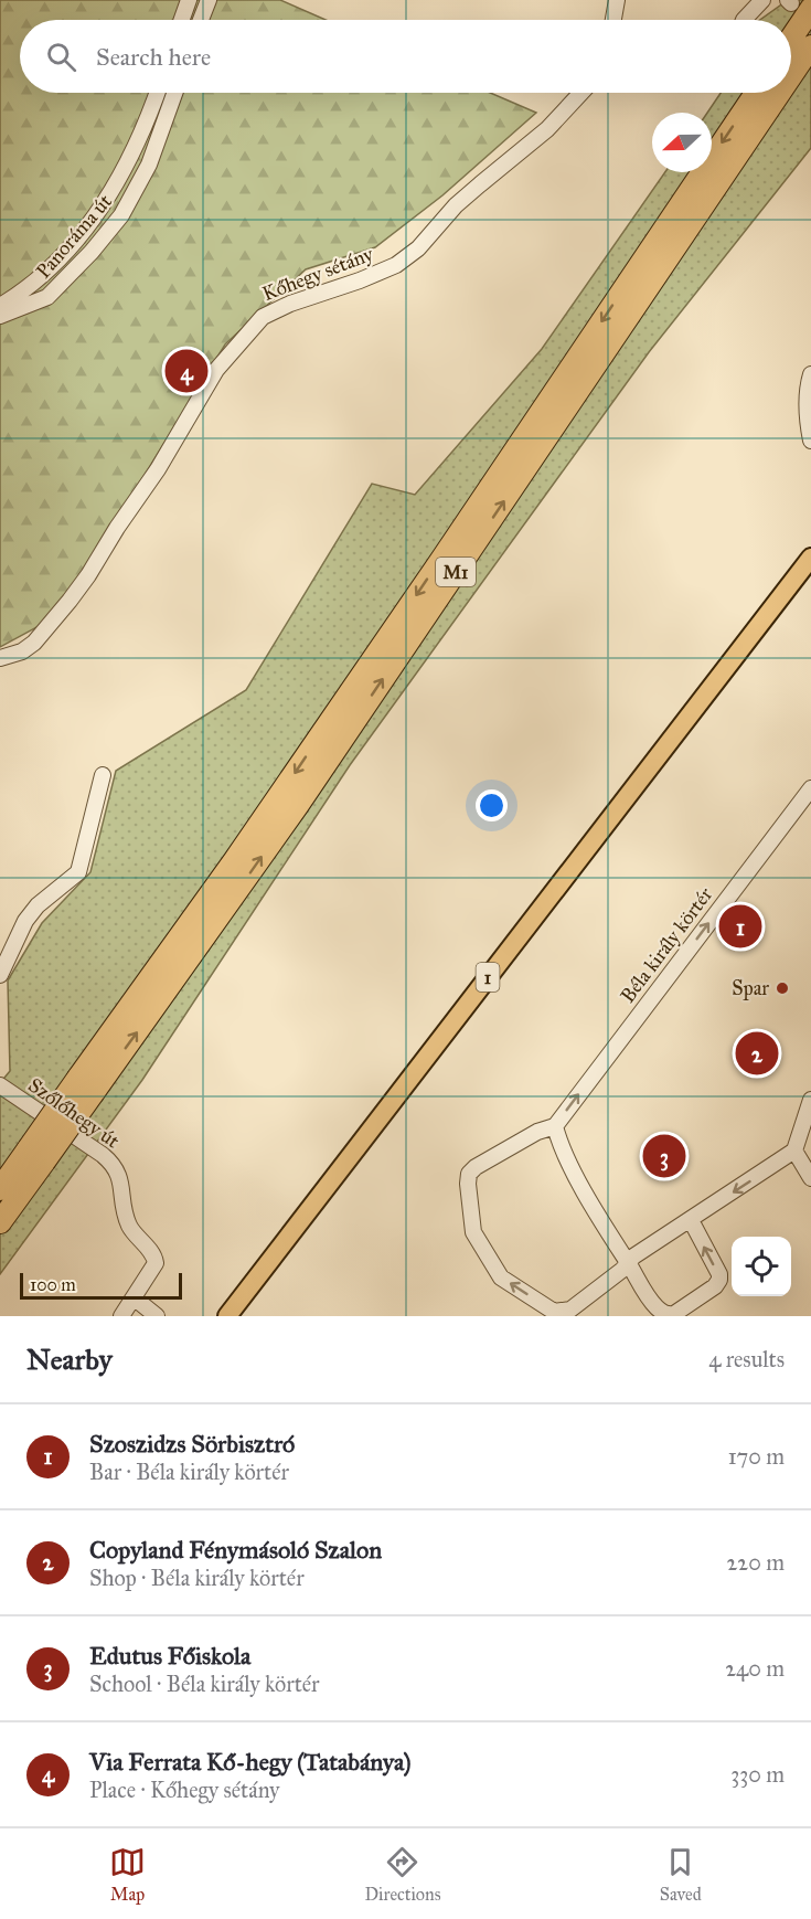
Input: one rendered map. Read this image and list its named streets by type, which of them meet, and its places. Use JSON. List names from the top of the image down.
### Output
{
  "streets": {
    "highway": ["M1"],
    "main road": ["1"],
    "street": [
      "Panoráma út",
      "Kőhegy sétány",
      "Béla király körtér",
      "Szőlőhegy út"
    ]
  },
  "one_way": ["Béla király körtér"],
  "places": ["Spar"],
  "scale_bar": "100 m",
  "north": "left",
  "page": {
    "search": "Search here",
    "pins": [
      "4",
      "1",
      "2",
      "3"
    ],
    "scale": "100 m",
    "heading": ["Nearby", "4 results"],
    "list": [
      {
        "mark": "1",
        "name": "Szoszidzs Sörbisztró",
        "note": "Bar · Béla király körtér",
        "value": "170 m"
      },
      {
        "mark": "2",
        "name": "Copyland Fénymásoló Szalon",
        "note": "Shop · Béla király körtér",
        "value": "220 m"
      },
      {
        "mark": "3",
        "name": "Edutus Főiskola",
        "note": "School · Béla király körtér",
        "value": "240 m"
      },
      {
        "mark": "4",
        "name": "Via Ferrata Kő-hegy (Tatabánya)",
        "note": "Place · Kőhegy sétány",
        "value": "330 m"
      }
    ],
    "nav": ["Map", "Directions", "Saved"]
  }
}
